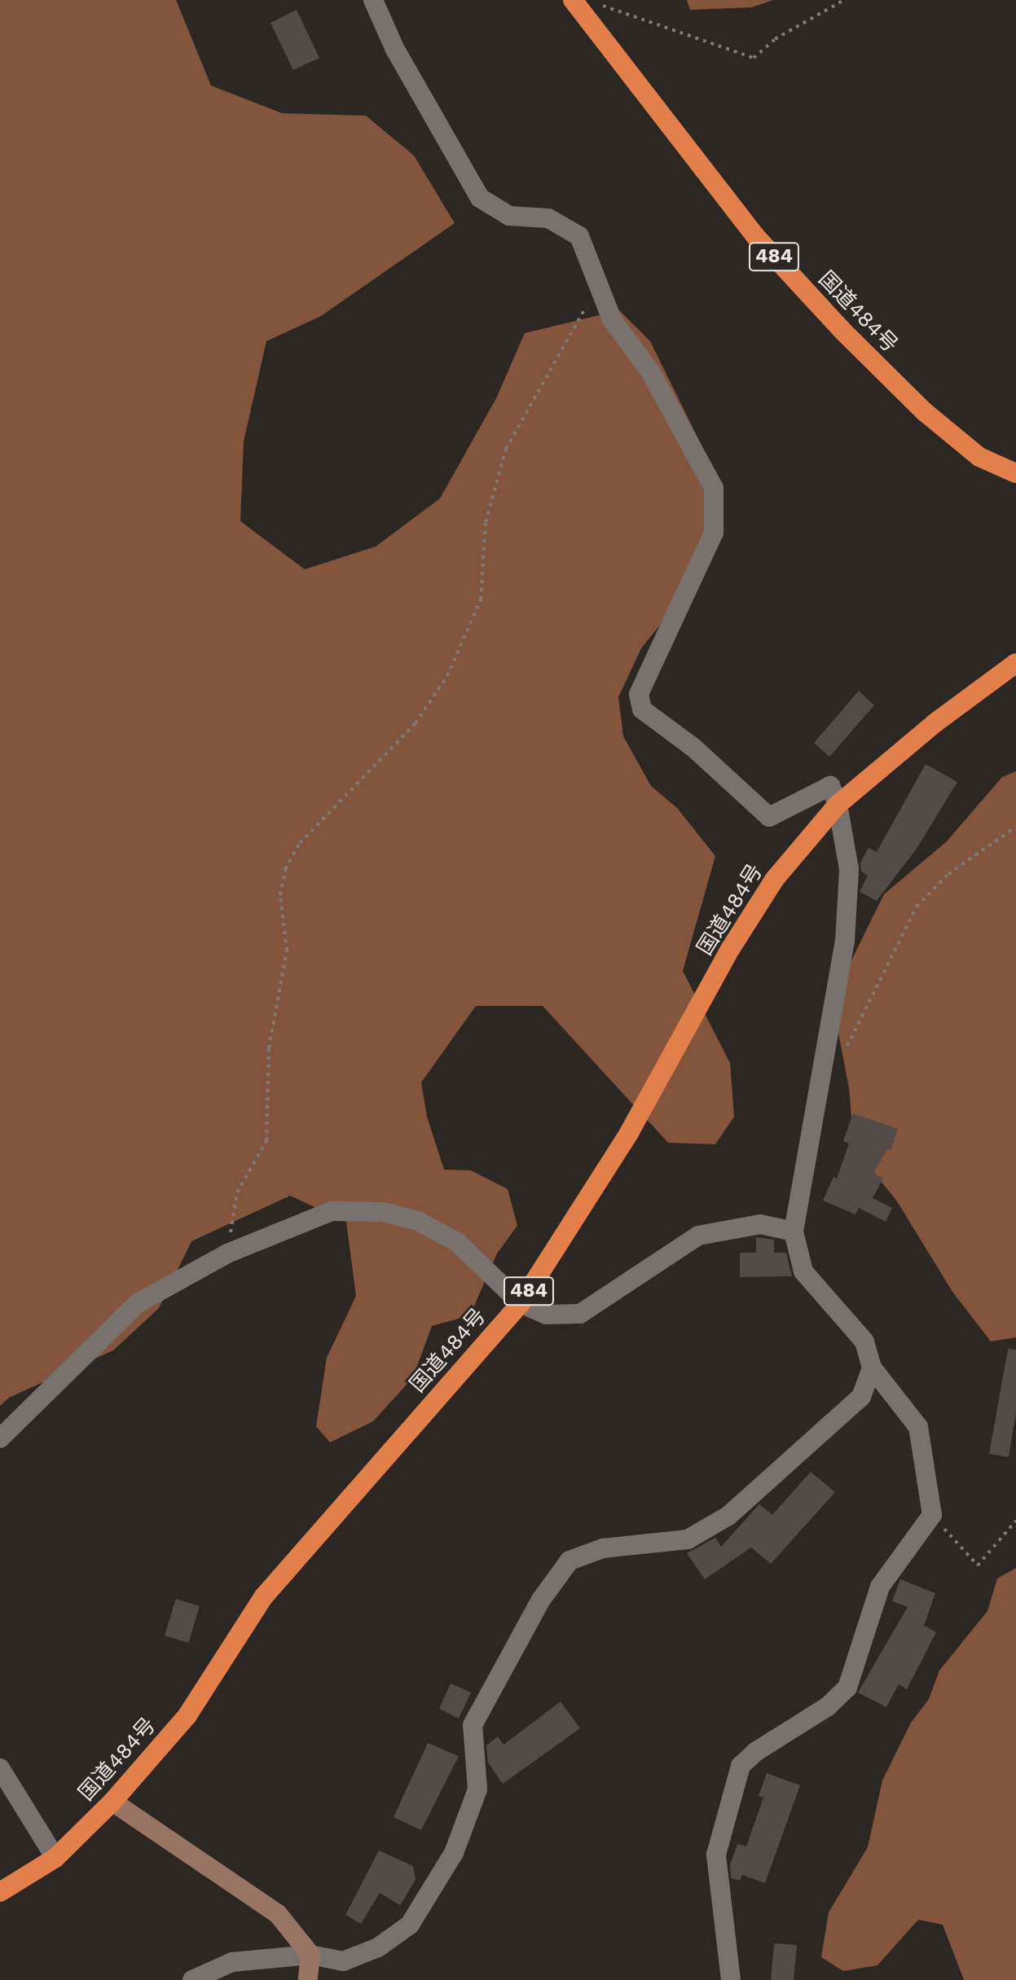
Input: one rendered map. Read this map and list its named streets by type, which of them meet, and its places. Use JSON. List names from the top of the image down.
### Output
{
  "streets": {
    "highway": ["484", "国道484号"]
  }
}
